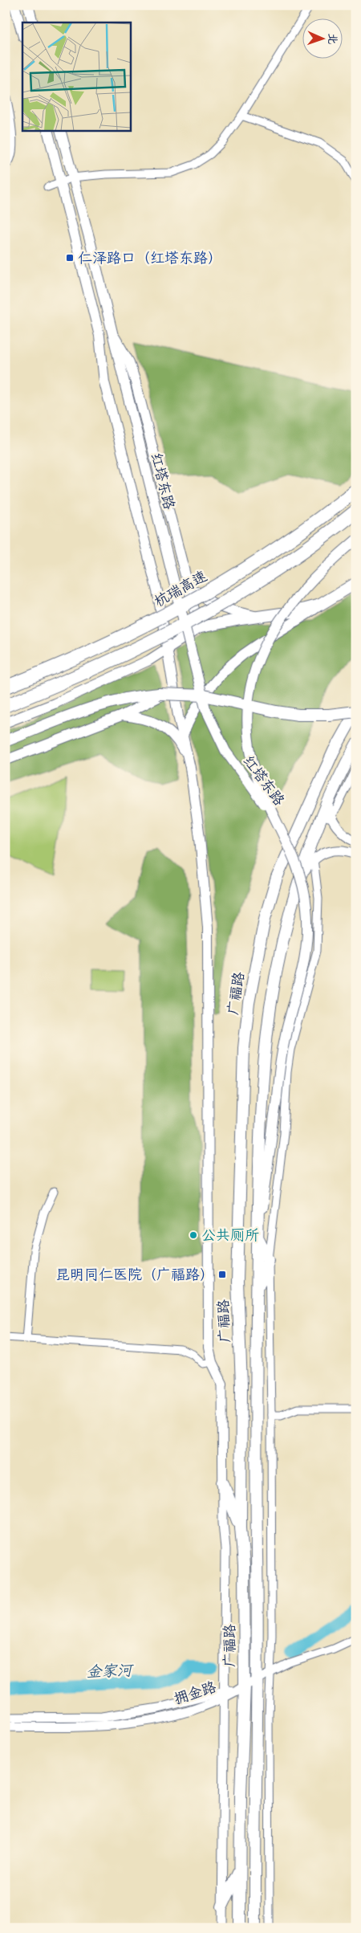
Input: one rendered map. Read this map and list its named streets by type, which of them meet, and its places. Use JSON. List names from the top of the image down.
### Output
{
  "streets": {
    "highway": ["杭瑞高速"],
    "main road": ["红塔东路", "广福路"],
    "street": ["拥金路"]
  },
  "crossings": [
    ["广福路", "拥金路"]
  ],
  "water": ["金家河"],
  "places": {
    "transit": ["仁泽路口（红塔东路）", "昆明同仁医院（广福路）"],
    "other": ["公共厕所"]
  },
  "north": "right"
}
